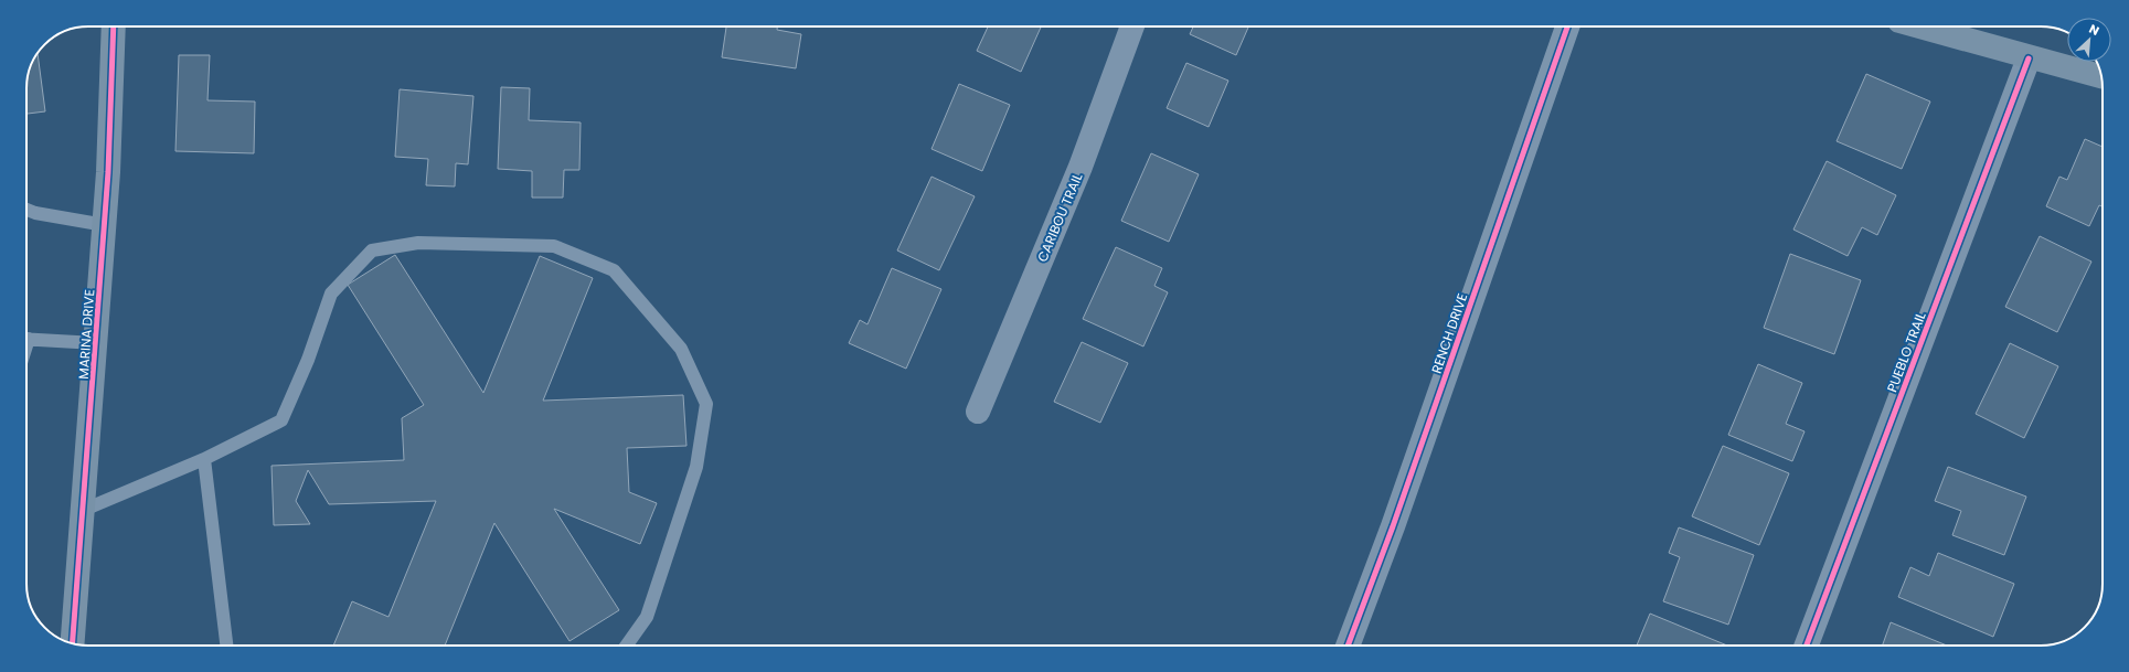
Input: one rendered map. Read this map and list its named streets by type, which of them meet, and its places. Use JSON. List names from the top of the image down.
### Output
{
  "streets": {
    "street": [
      "CARIBOU TRAIL",
      "RENCH DRIVE",
      "MARINA DRIVE",
      "PUEBLO TRAIL"
    ]
  },
  "north": "top right"
}
